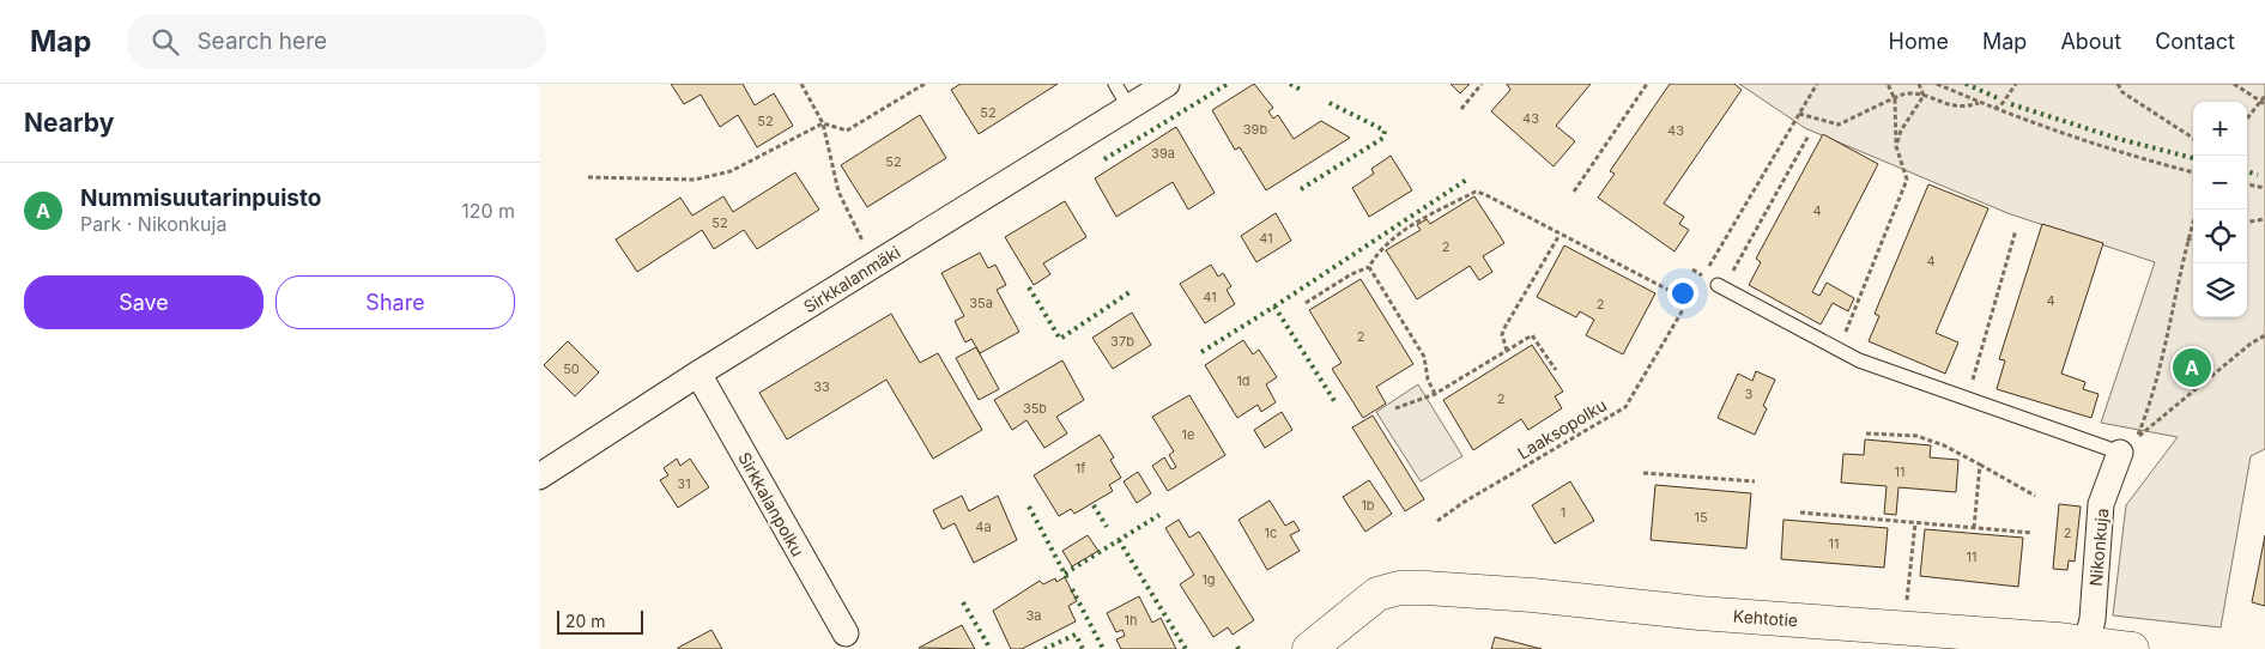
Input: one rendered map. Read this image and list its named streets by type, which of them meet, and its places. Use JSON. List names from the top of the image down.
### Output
{
  "streets": {
    "street": [
      "Sirkkalanmäki",
      "Sirkkalanpolku",
      "Nikonkuja",
      "Kehtotie"
    ],
    "path": ["Laaksopolku"]
  },
  "crossings": [
    ["Sirkkalanmäki", "Sirkkalanpolku"],
    ["Nikonkuja", "Kehtotie"]
  ],
  "house_numbers": [
    "52",
    "43",
    "52",
    "39b",
    "43",
    "39a",
    "52",
    "4",
    "52",
    "41",
    "2",
    "4",
    "41",
    "4",
    "35a",
    "2",
    "2",
    "37b",
    "50",
    "1d",
    "33",
    "3",
    "2",
    "35b",
    "1e",
    "1f",
    "11",
    "31",
    "1b",
    "1",
    "15",
    "4a",
    "1c",
    "2",
    "11",
    "11",
    "1g",
    "3a",
    "1h"
  ],
  "scale_bar": "20 m",
  "page": {
    "header": "Map",
    "search": "Search here",
    "nav": [
      "Home",
      "Map",
      "About",
      "Contact"
    ],
    "heading": "Nearby",
    "map_buttons": ["+", "−"],
    "list": [
      {
        "mark": "A",
        "name": "Nummisuutarinpuisto",
        "note": "Park · Nikonkuja",
        "value": "120 m"
      }
    ],
    "buttons": ["Save", "Share"],
    "pins": "A",
    "scale": "20 m"
  }
}
